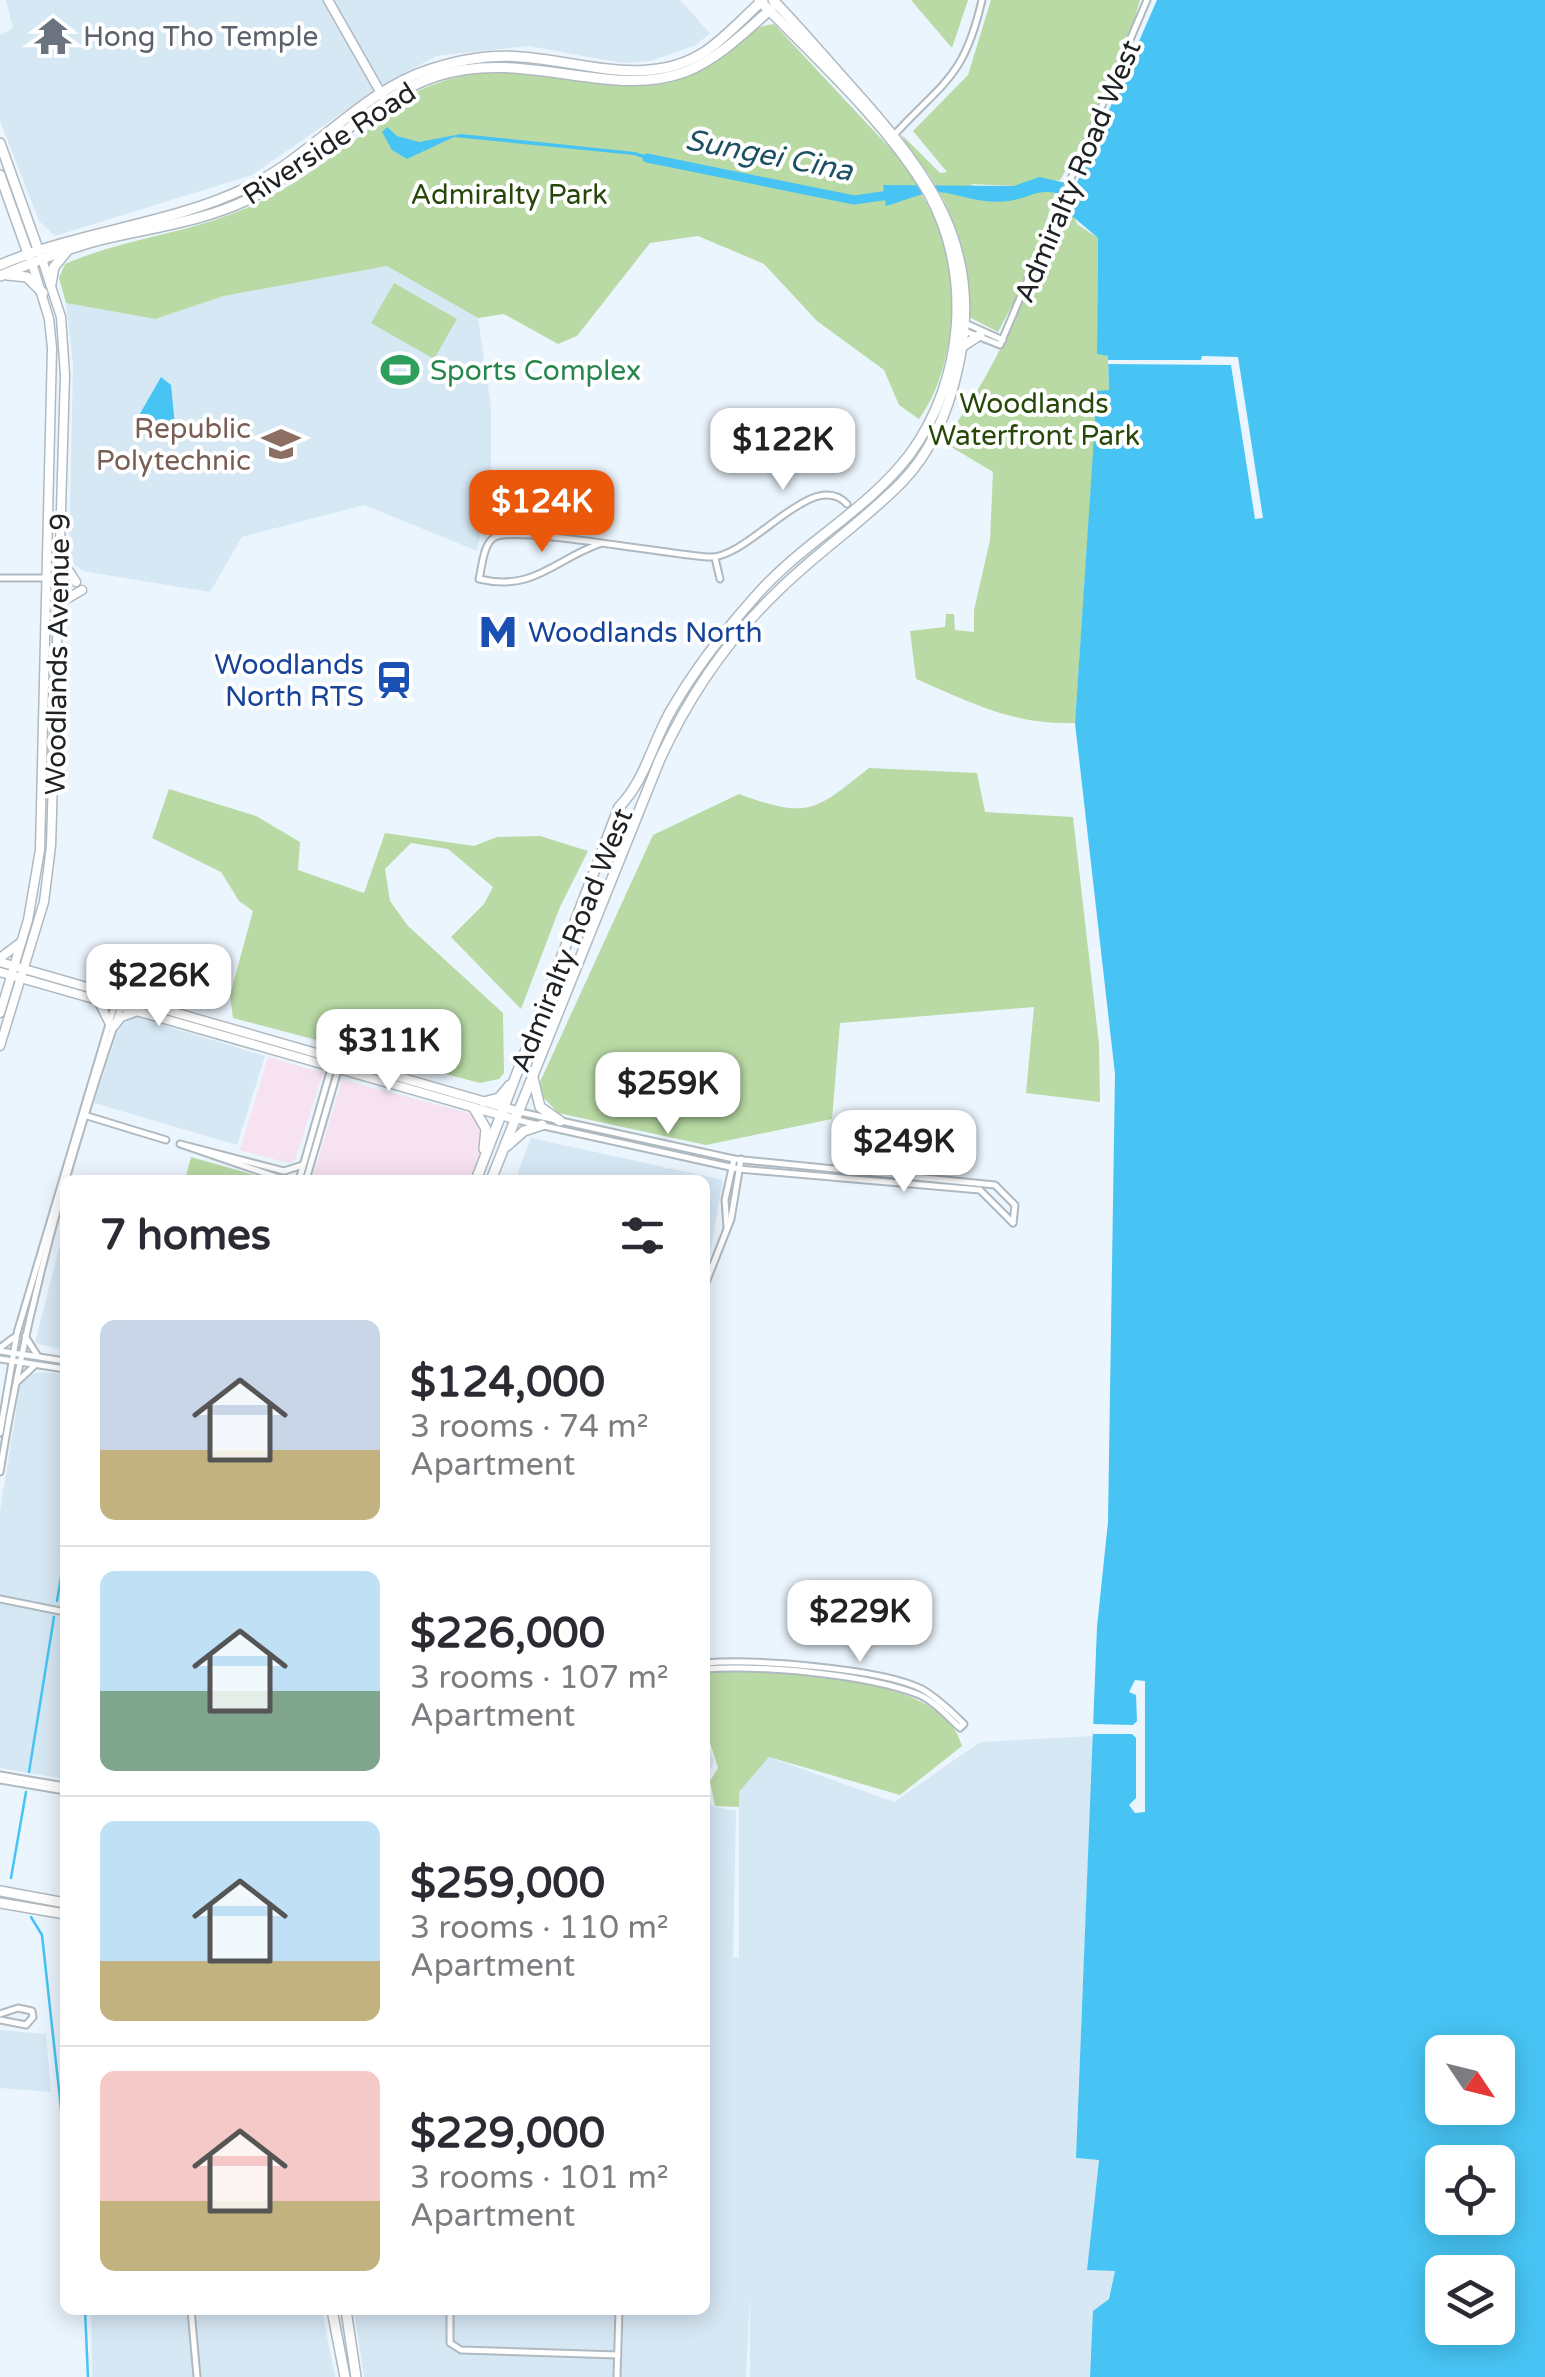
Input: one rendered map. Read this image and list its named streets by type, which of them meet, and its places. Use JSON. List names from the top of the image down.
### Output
{
  "streets": {
    "main road": ["Riverside Road", "Admiralty Road West", "Woodlands Avenue 9"]
  },
  "crossings": [
    ["Riverside Road", "Woodlands Avenue 9"]
  ],
  "water": ["Sungei Cina"],
  "parks": ["Admiralty Park", "Woodlands Waterfront Park"],
  "places": {
    "temple": ["Hong Tho Temple"],
    "sports": ["Sports Complex"],
    "school or university": ["Republic Polytechnic"],
    "metro station": ["Woodlands North"],
    "station": ["Woodlands North RTS"]
  },
  "north": "bottom right",
  "page": {
    "price": [
      "$122K",
      "$124K",
      "$226K",
      "$311K",
      "$259K",
      "$249K",
      "$229K"
    ],
    "heading": "7 homes",
    "list": [
      {
        "name": "$124,000",
        "note": "3 rooms · 74 m² · Apartment"
      },
      {
        "name": "$226,000",
        "note": "3 rooms · 107 m² · Apartment"
      },
      {
        "name": "$259,000",
        "note": "3 rooms · 110 m² · Apartment"
      },
      {
        "name": "$229,000",
        "note": "3 rooms · 101 m² · Apartment"
      }
    ]
  }
}
